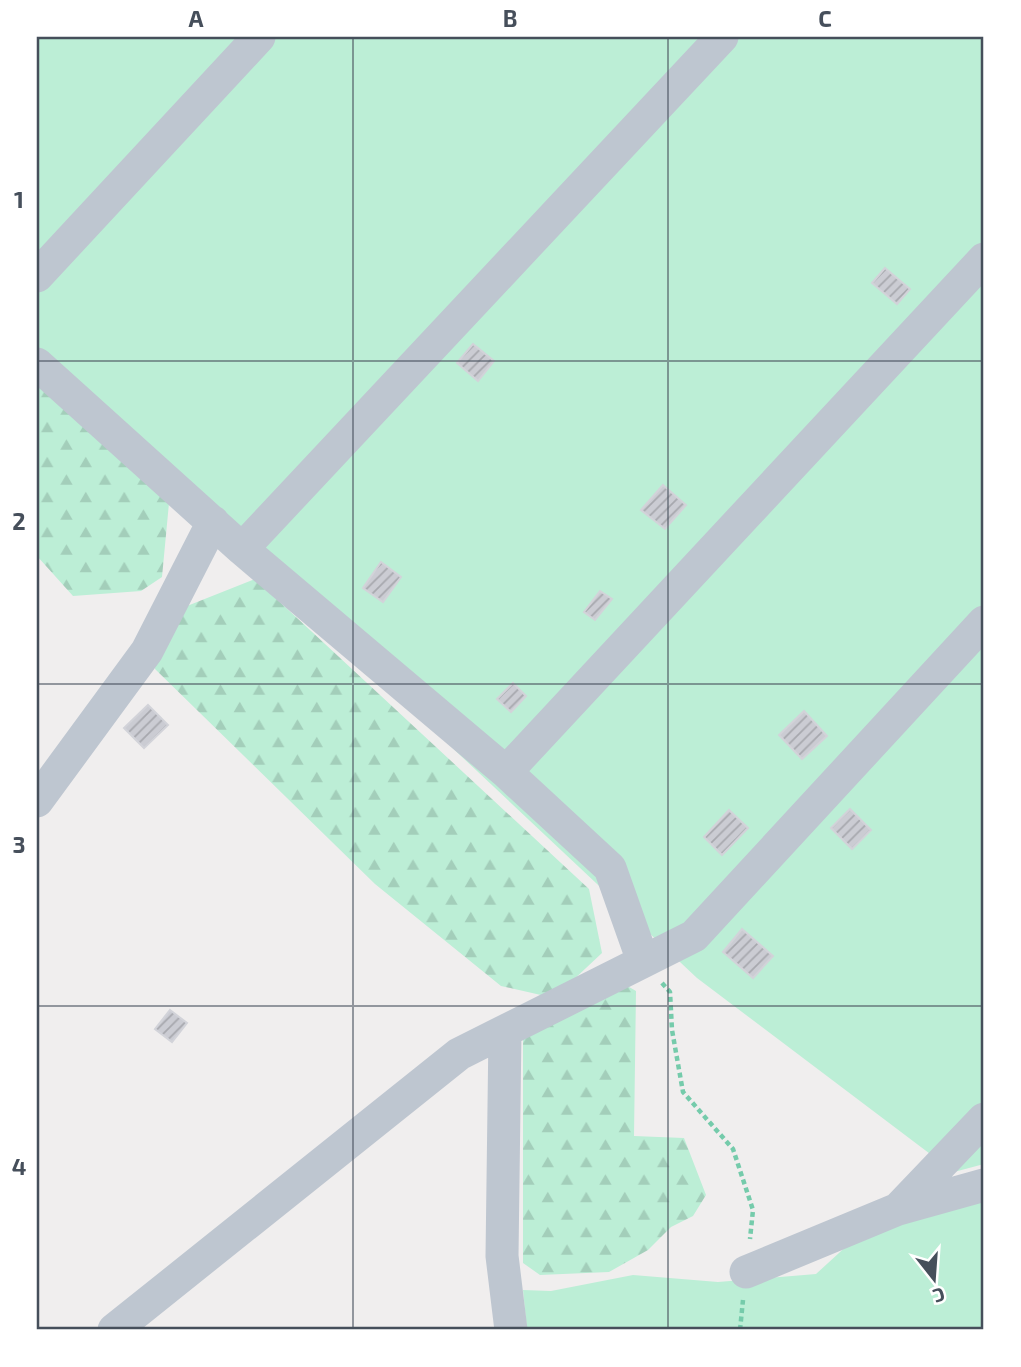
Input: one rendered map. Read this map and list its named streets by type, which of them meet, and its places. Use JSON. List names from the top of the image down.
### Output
{
  "north": "bottom",
  "grid": {
    "columns": ["A", "B", "C"],
    "rows": [
      "1",
      "2",
      "3",
      "4"
    ]
  }
}
